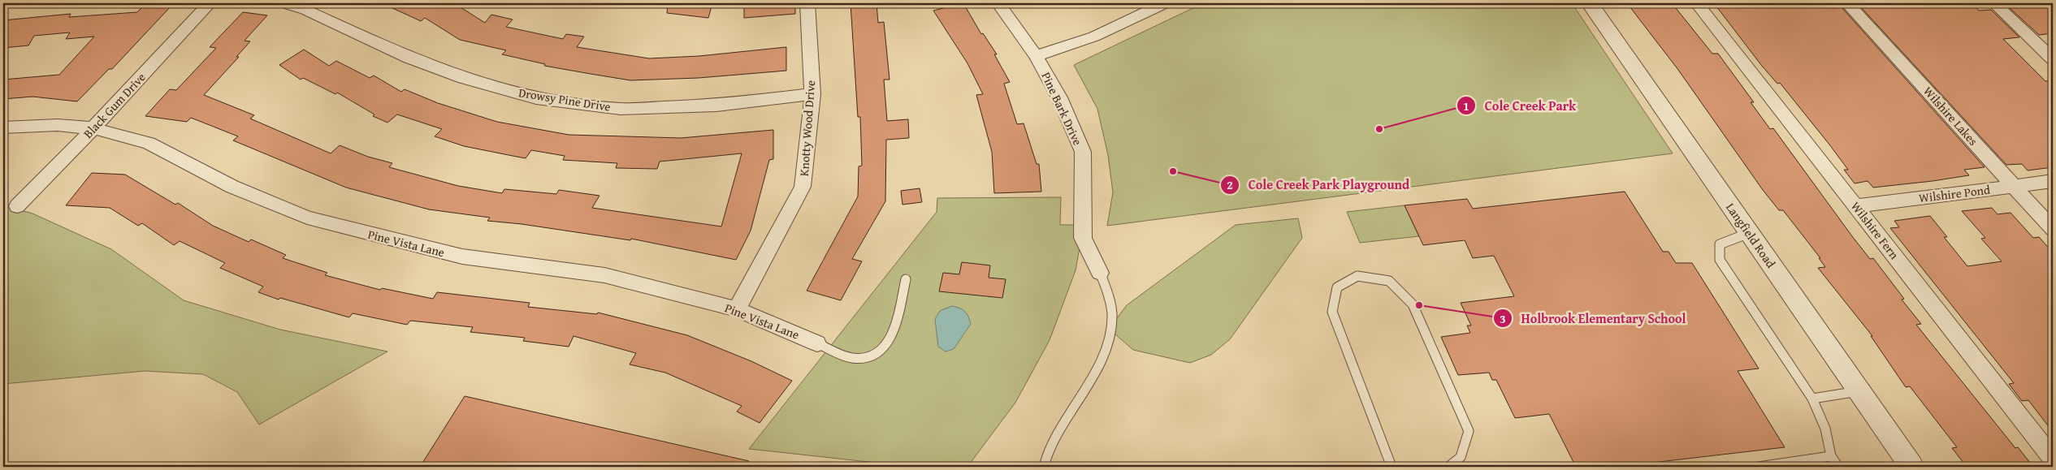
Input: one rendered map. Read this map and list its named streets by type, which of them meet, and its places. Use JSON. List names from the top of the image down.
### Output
{
  "streets": {
    "street": [
      "Drowsy Pine Drive",
      "Black Gum Drive",
      "Pine Bark Drive",
      "Wilshire Lakes",
      "Knotty Wood Drive",
      "Wilshire Pond",
      "Wilshire Fern",
      "Langfield Road",
      "Pine Vista Lane"
    ]
  },
  "crossings": [
    ["Drowsy Pine Drive", "Knotty Wood Drive"],
    ["Black Gum Drive", "Pine Vista Lane"],
    ["Wilshire Lakes", "Wilshire Pond"],
    ["Knotty Wood Drive", "Pine Vista Lane"],
    ["Wilshire Pond", "Wilshire Fern"]
  ],
  "places": ["Cole Creek Park", "Cole Creek Park Playground", "Holbrook Elementary School"]
}
